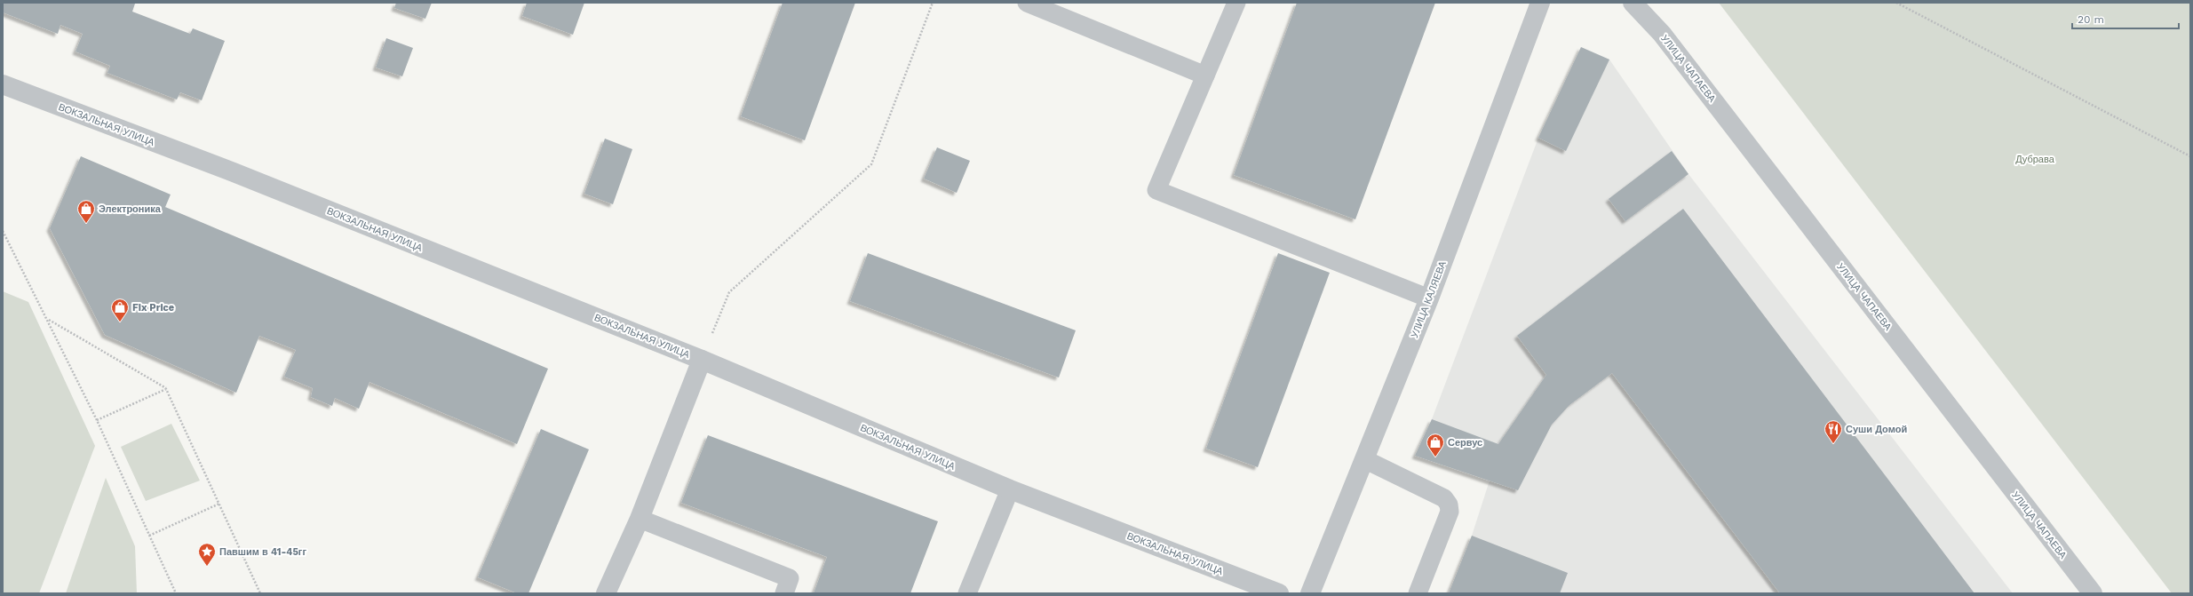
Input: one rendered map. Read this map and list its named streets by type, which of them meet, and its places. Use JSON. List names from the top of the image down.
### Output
{
  "streets": {
    "street": ["УЛИЦА ЧАПАЕВА", "ВОКЗАЛЬНАЯ УЛИЦА", "УЛИЦА КАЛЯЕВА"]
  },
  "parks": ["Дубрава"],
  "places": {
    "shop": ["Электроника", "Fix Price", "Сервус"],
    "restaurant": ["Суши Домой"],
    "place": ["Павшим в 41-45гг"]
  },
  "scale_bar": "20 m"
}
